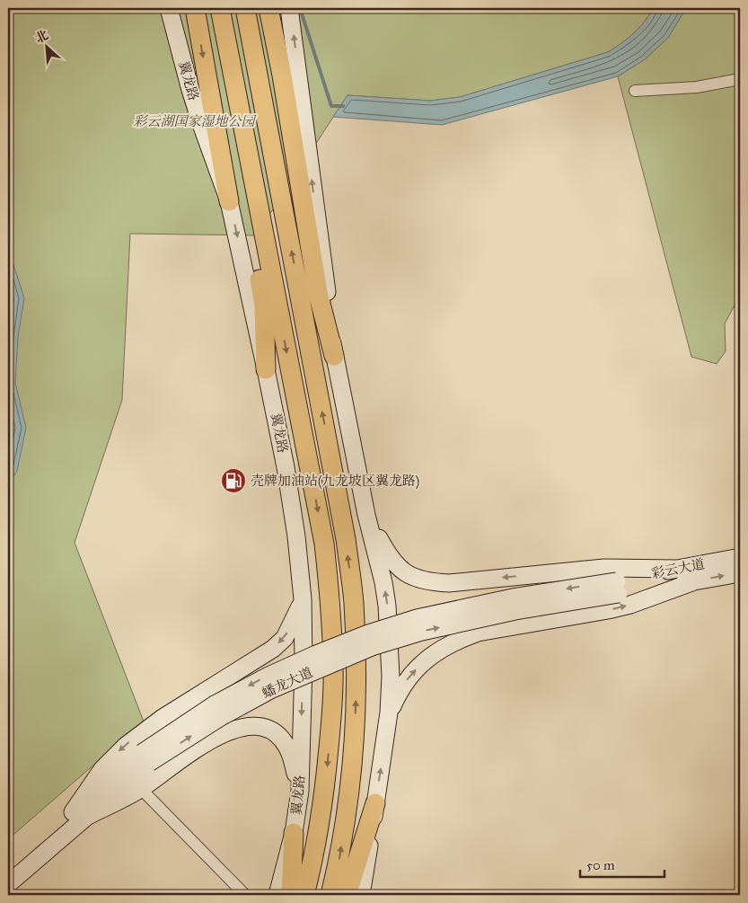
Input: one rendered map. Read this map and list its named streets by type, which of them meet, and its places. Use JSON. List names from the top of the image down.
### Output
{
  "streets": {
    "highway": ["翼龙路"],
    "main road": ["彩云大道", "蟠龙大道"]
  },
  "crossings": [
    ["彩云大道", "蟠龙大道"]
  ],
  "parks": ["彩云湖国家湿地公园"],
  "places": {
    "fuel station": ["壳牌加油站(九龙坡区翼龙路)"]
  },
  "scale_bar": "50 m",
  "north": "top left"
}
